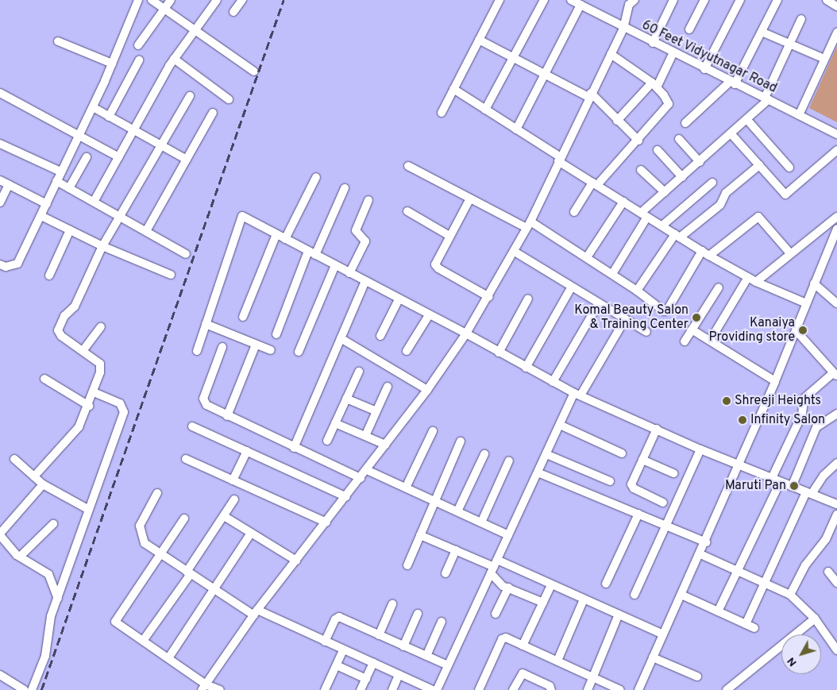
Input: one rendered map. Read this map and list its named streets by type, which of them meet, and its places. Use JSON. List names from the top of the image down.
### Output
{
  "streets": {
    "street": ["60 Feet Vidyutnagar Road"]
  },
  "places": [
    "Komal Beauty Salon & Training Center",
    "Kanaiya Providing store",
    "Shreeji Heights",
    "Infinity Salon",
    "Maruti Pan"
  ],
  "north": "bottom left"
}
